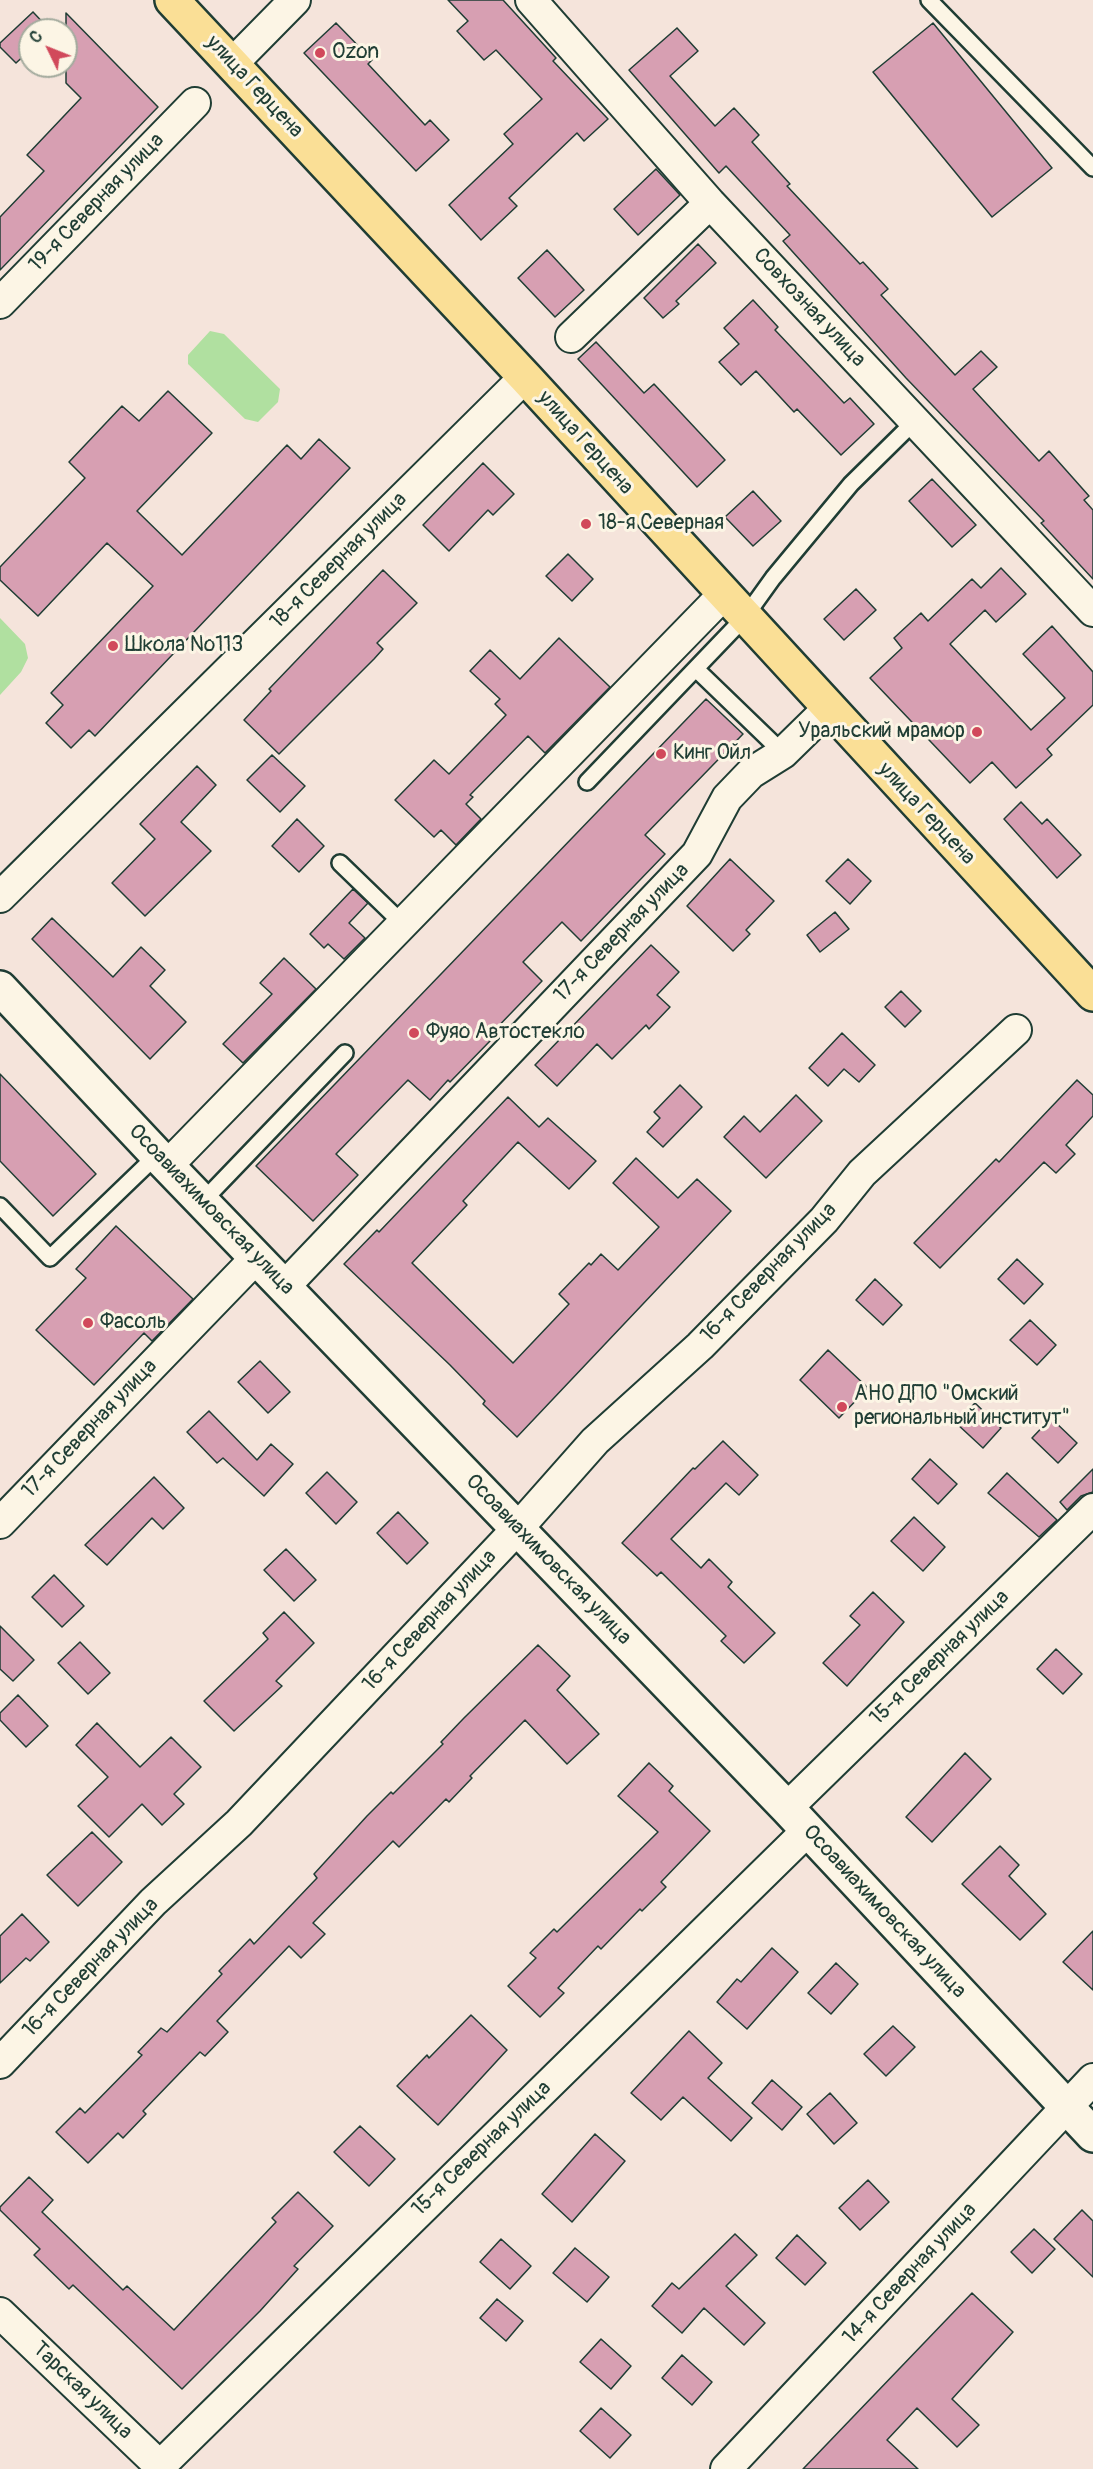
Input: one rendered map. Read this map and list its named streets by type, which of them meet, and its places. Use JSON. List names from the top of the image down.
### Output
{
  "streets": {
    "main road": ["улица Герцена"],
    "street": [
      "19-я Северная улица",
      "Совхозная улица",
      "18-я Северная улица",
      "17-я Северная улица",
      "Осоавиахимовская улица",
      "16-я Северная улица",
      "15-я Северная улица",
      "14-я Северная улица",
      "Тарская улица"
    ]
  },
  "crossings": [
    ["улица Герцена", "18-я Северная улица"],
    ["улица Герцена", "17-я Северная улица"],
    ["17-я Северная улица", "Осоавиахимовская улица"],
    ["Осоавиахимовская улица", "16-я Северная улица"],
    ["Осоавиахимовская улица", "15-я Северная улица"],
    ["Осоавиахимовская улица", "14-я Северная улица"],
    ["15-я Северная улица", "Тарская улица"]
  ],
  "places": [
    "Ozon",
    "18-я Северная",
    "Школа №113",
    "Уральский мрамор",
    "Кинг Ойл",
    "Фуяо Автостекло",
    "Фасоль",
    "АНО ДПО \"Омский региональный институт\""
  ],
  "north": "top left"
}
